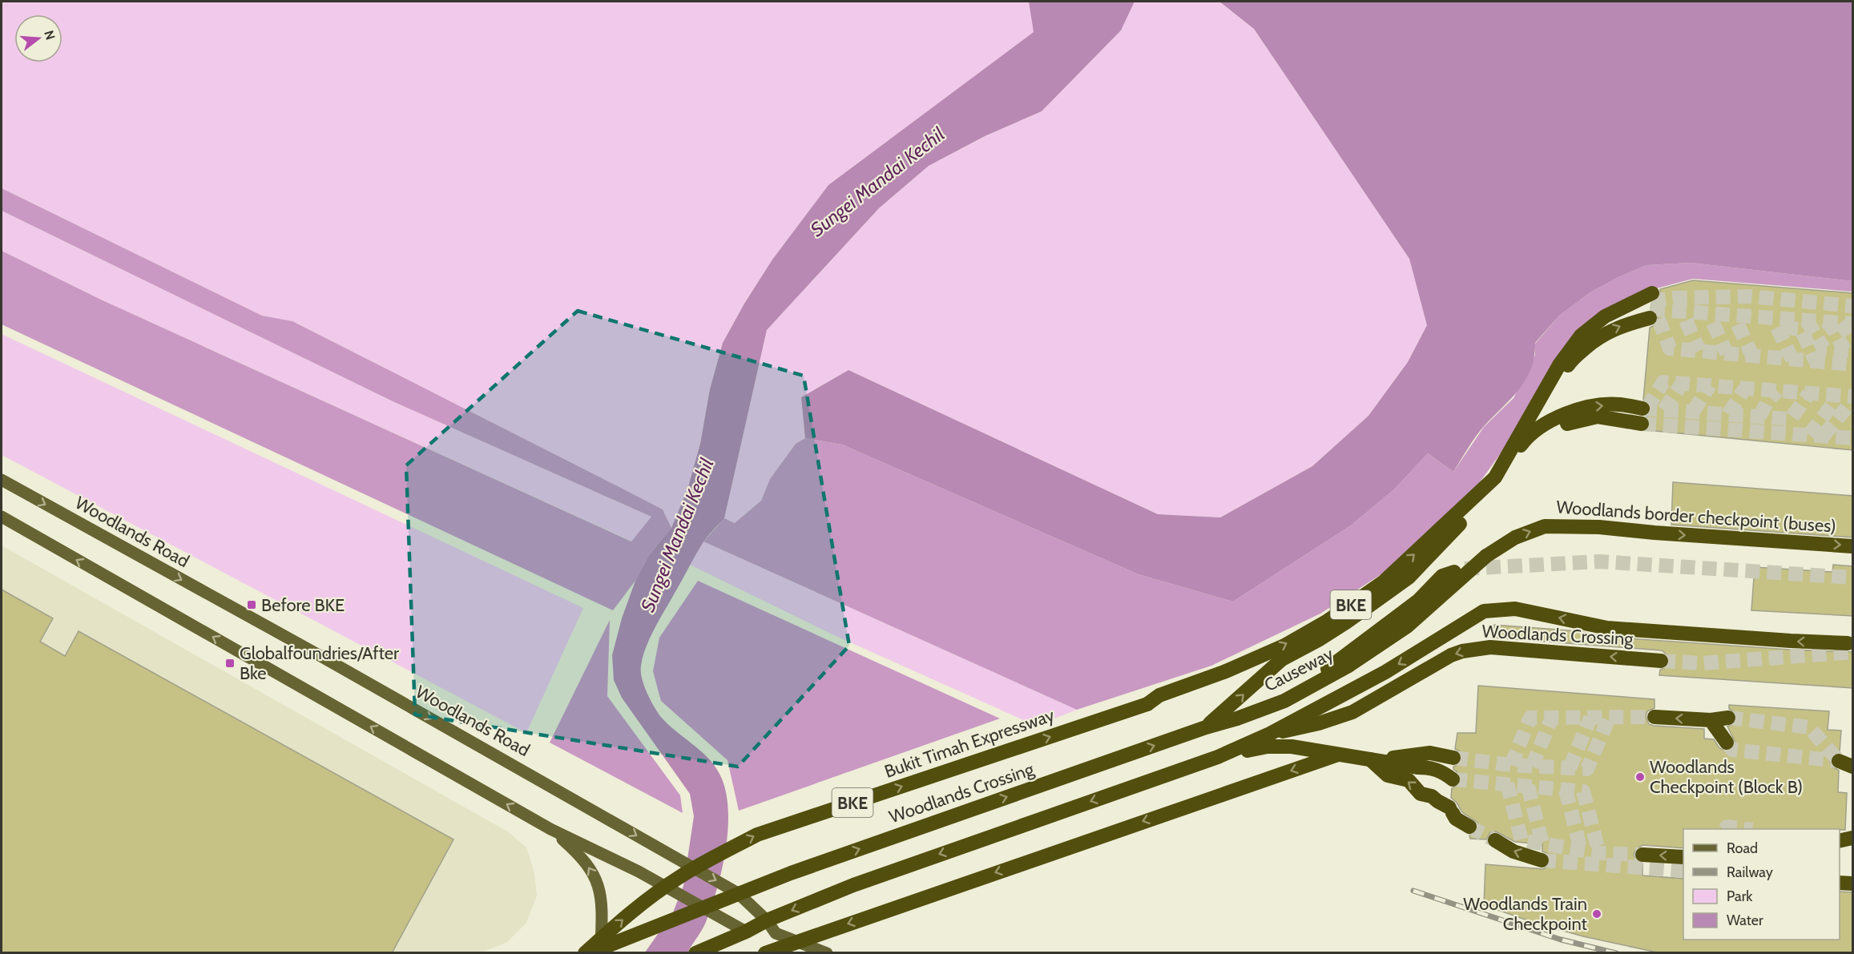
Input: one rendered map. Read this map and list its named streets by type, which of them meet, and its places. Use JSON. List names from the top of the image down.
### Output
{
  "streets": {
    "highway": [
      "Woodlands border checkpoint (buses)",
      "BKE",
      "Woodlands Crossing",
      "Causeway",
      "Bukit Timah Expressway"
    ],
    "main road": ["Woodlands Road"]
  },
  "crossings": [
    ["Woodlands border checkpoint (buses)", "Causeway"],
    ["Woodlands Road", "Woodlands Crossing"],
    ["BKE", "Woodlands Crossing"],
    ["BKE", "Bukit Timah Expressway"],
    ["Woodlands Crossing", "Causeway"]
  ],
  "water": ["Sungei Mandai Kechil"],
  "places": {
    "transit": ["Before BKE", "Globalfoundries/After Bke"],
    "other": ["Woodlands Checkpoint (Block B)", "Woodlands Train Checkpoint"]
  },
  "legend": [
    "Road",
    "Railway",
    "Park",
    "Water"
  ],
  "north": "right"
}
